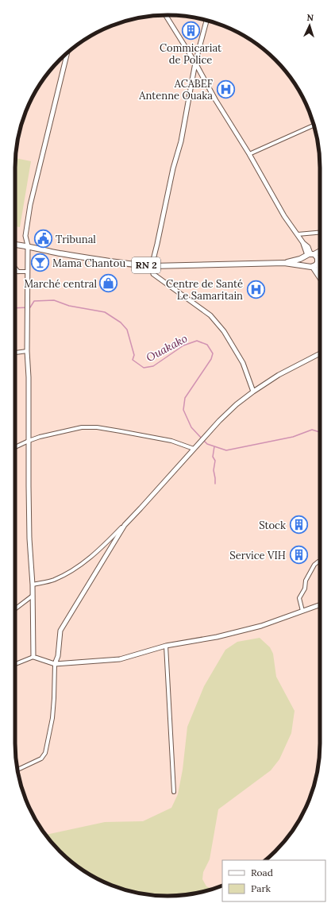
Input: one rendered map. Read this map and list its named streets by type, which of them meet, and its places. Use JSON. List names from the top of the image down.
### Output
{
  "streets": {
    "main road": ["RN 2"]
  },
  "water": ["Ouakako"],
  "places": {
    "building": ["Commicariat de Police", "Stock", "Service VIH"],
    "hospital": ["ACABEF Antenne Ouaka", "Centre de Santé Le Samaritain"],
    "public building": ["Tribunal"],
    "bar": ["Mama Chantou"],
    "shop": ["Marché central"]
  },
  "legend": ["Road", "Park"],
  "north": "top"
}
